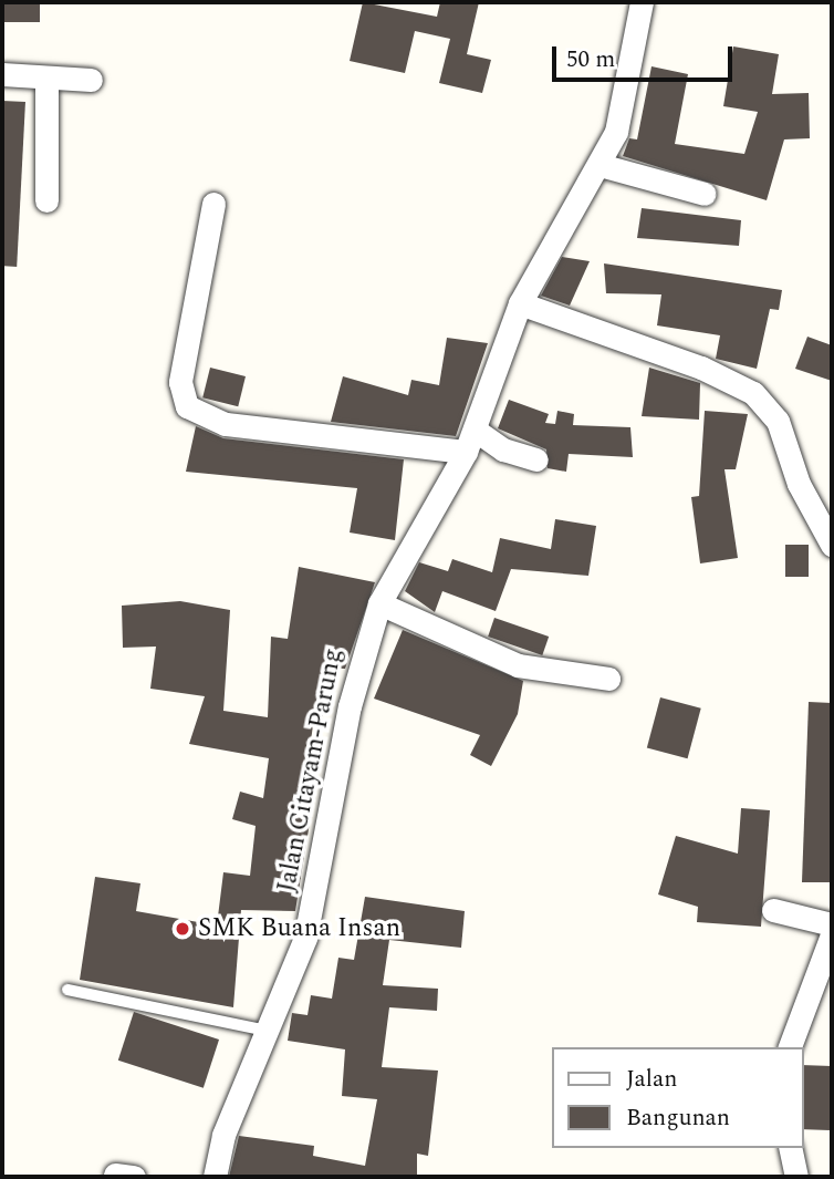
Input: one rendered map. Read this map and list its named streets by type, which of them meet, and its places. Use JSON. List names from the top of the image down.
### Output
{
  "streets": {
    "street": ["Jalan Citayam-Parung"]
  },
  "places": ["SMK Buana Insan"],
  "legend": ["Jalan", "Bangunan"],
  "scale_bar": "50 m"
}
